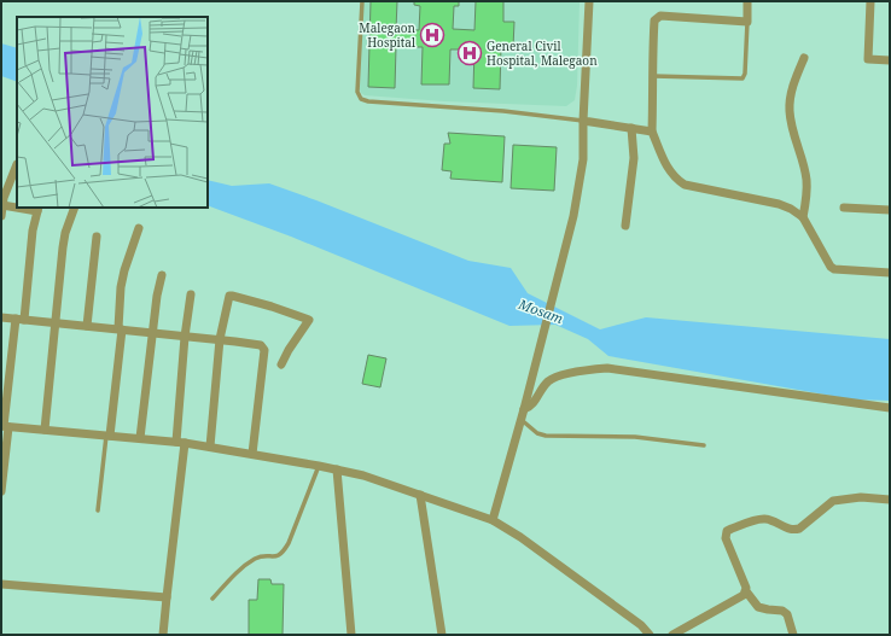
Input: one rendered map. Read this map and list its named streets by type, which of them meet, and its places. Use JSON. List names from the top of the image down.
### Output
{
  "water": ["Mosam"],
  "places": {
    "hospital": ["Malegaon Hospital", "General Civil Hospital, Malegaon"]
  }
}
